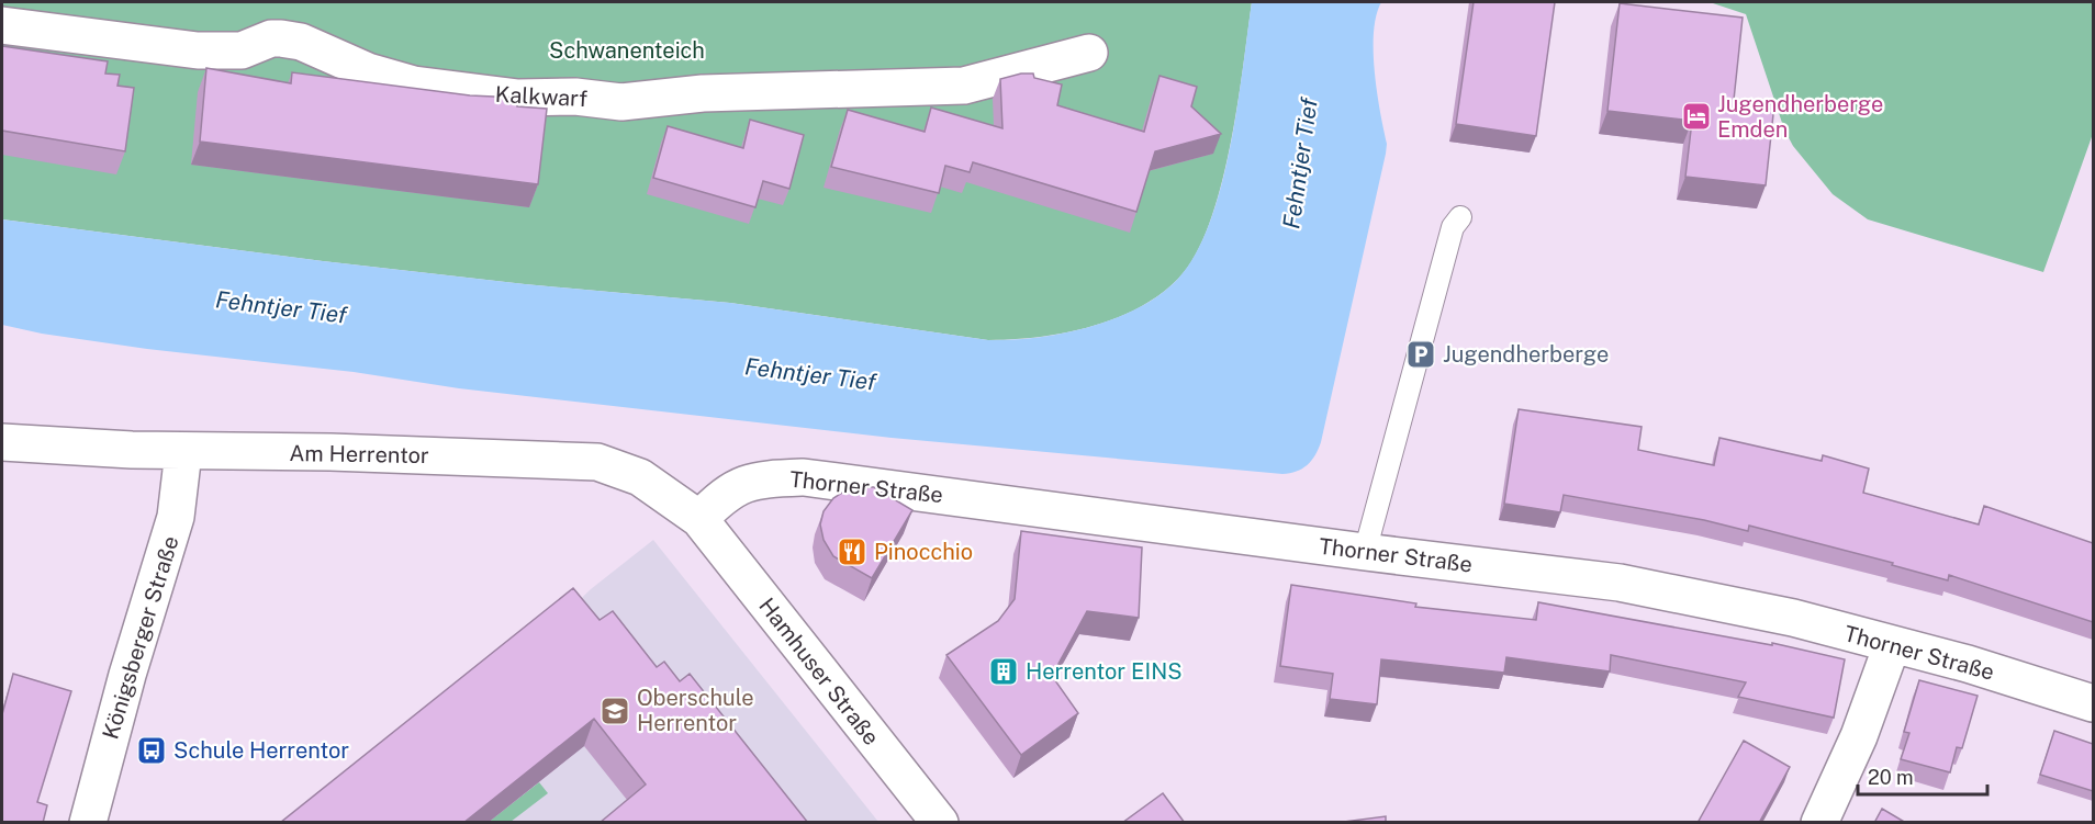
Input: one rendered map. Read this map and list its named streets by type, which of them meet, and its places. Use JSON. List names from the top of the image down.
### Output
{
  "streets": {
    "street": [
      "Kalkwarf",
      "Am Herrentor",
      "Thorner Straße",
      "Königsberger Straße",
      "Hamhuser Straße"
    ]
  },
  "crossings": [
    ["Am Herrentor", "Thorner Straße"],
    ["Am Herrentor", "Königsberger Straße"],
    ["Am Herrentor", "Hamhuser Straße"],
    ["Thorner Straße", "Hamhuser Straße"]
  ],
  "water": ["Fehntjer Tief"],
  "parks": ["Schwanenteich"],
  "places": {
    "hotel": ["Jugendherberge Emden"],
    "parking": ["Jugendherberge"],
    "restaurant": ["Pinocchio"],
    "building": ["Herrentor EINS"],
    "school or university": ["Oberschule Herrentor"],
    "bus stop": ["Schule Herrentor"]
  },
  "scale_bar": "20 m"
}
